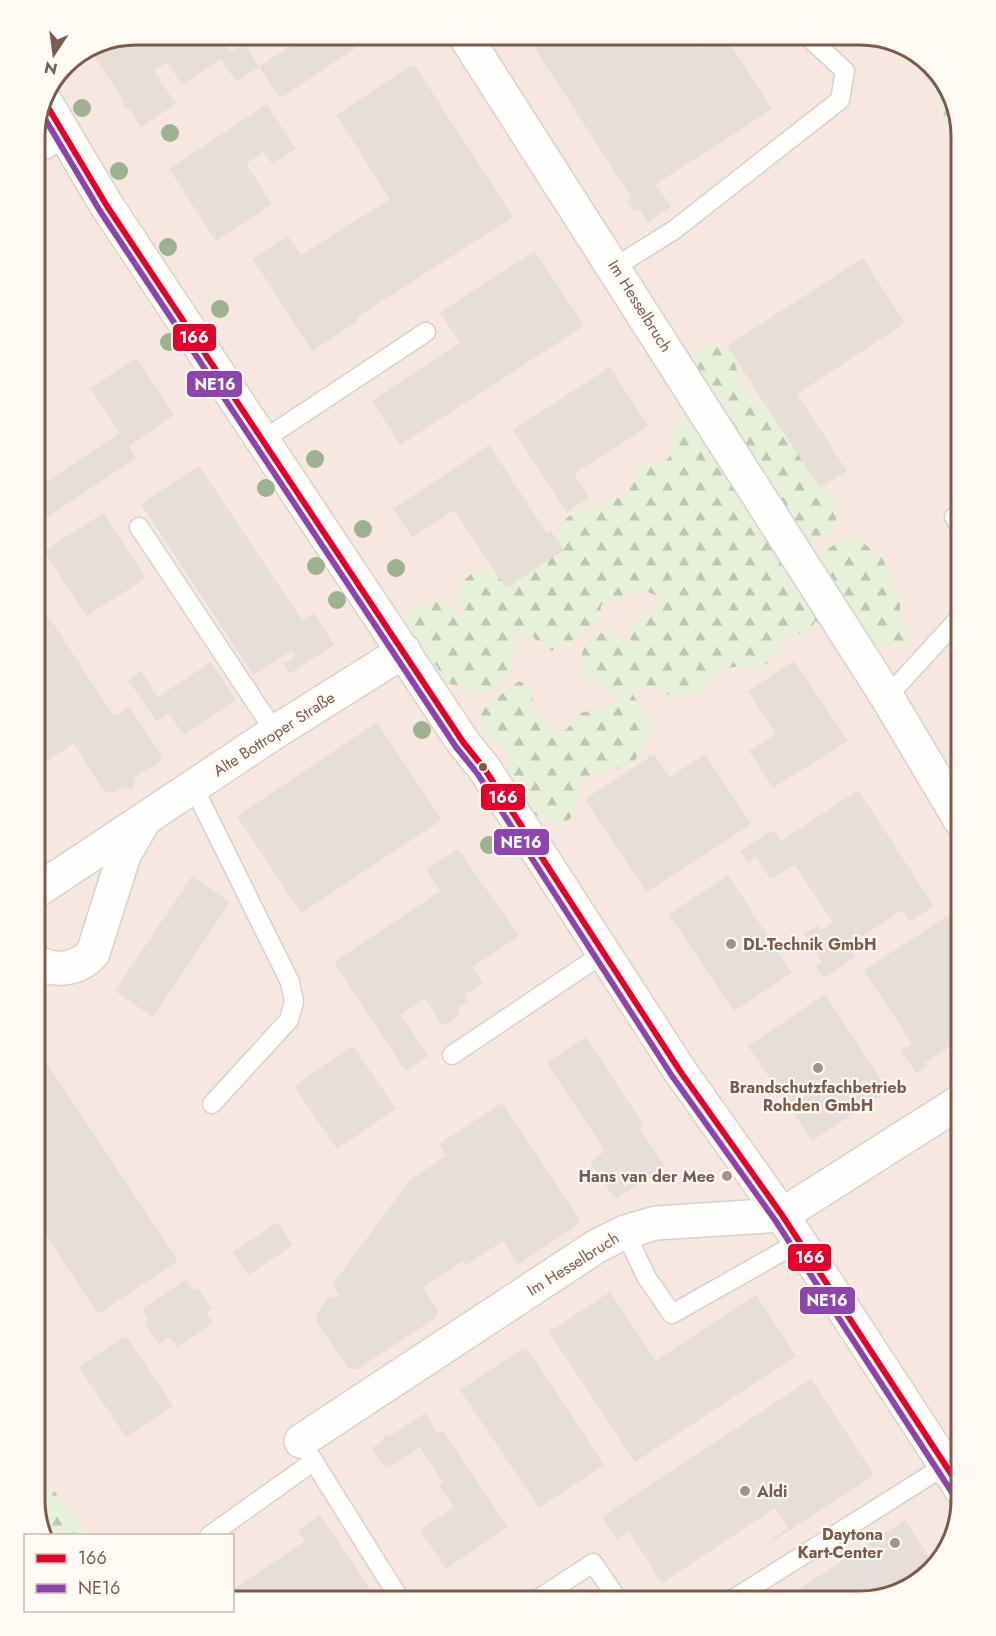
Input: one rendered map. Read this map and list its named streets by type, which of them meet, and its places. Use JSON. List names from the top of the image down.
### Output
{
  "streets": {
    "street": ["Im Hesselbruch", "Alte Bottroper Straße"]
  },
  "places": [
    "DL-Technik GmbH",
    "Brandschutzfachbetrieb Rohden GmbH",
    "Hans van der Mee",
    "Aldi",
    "Daytona Kart-Center"
  ],
  "lines": ["transit line 166", "transit line NE16"],
  "legend": ["166", "NE16"],
  "north": "bottom"
}
